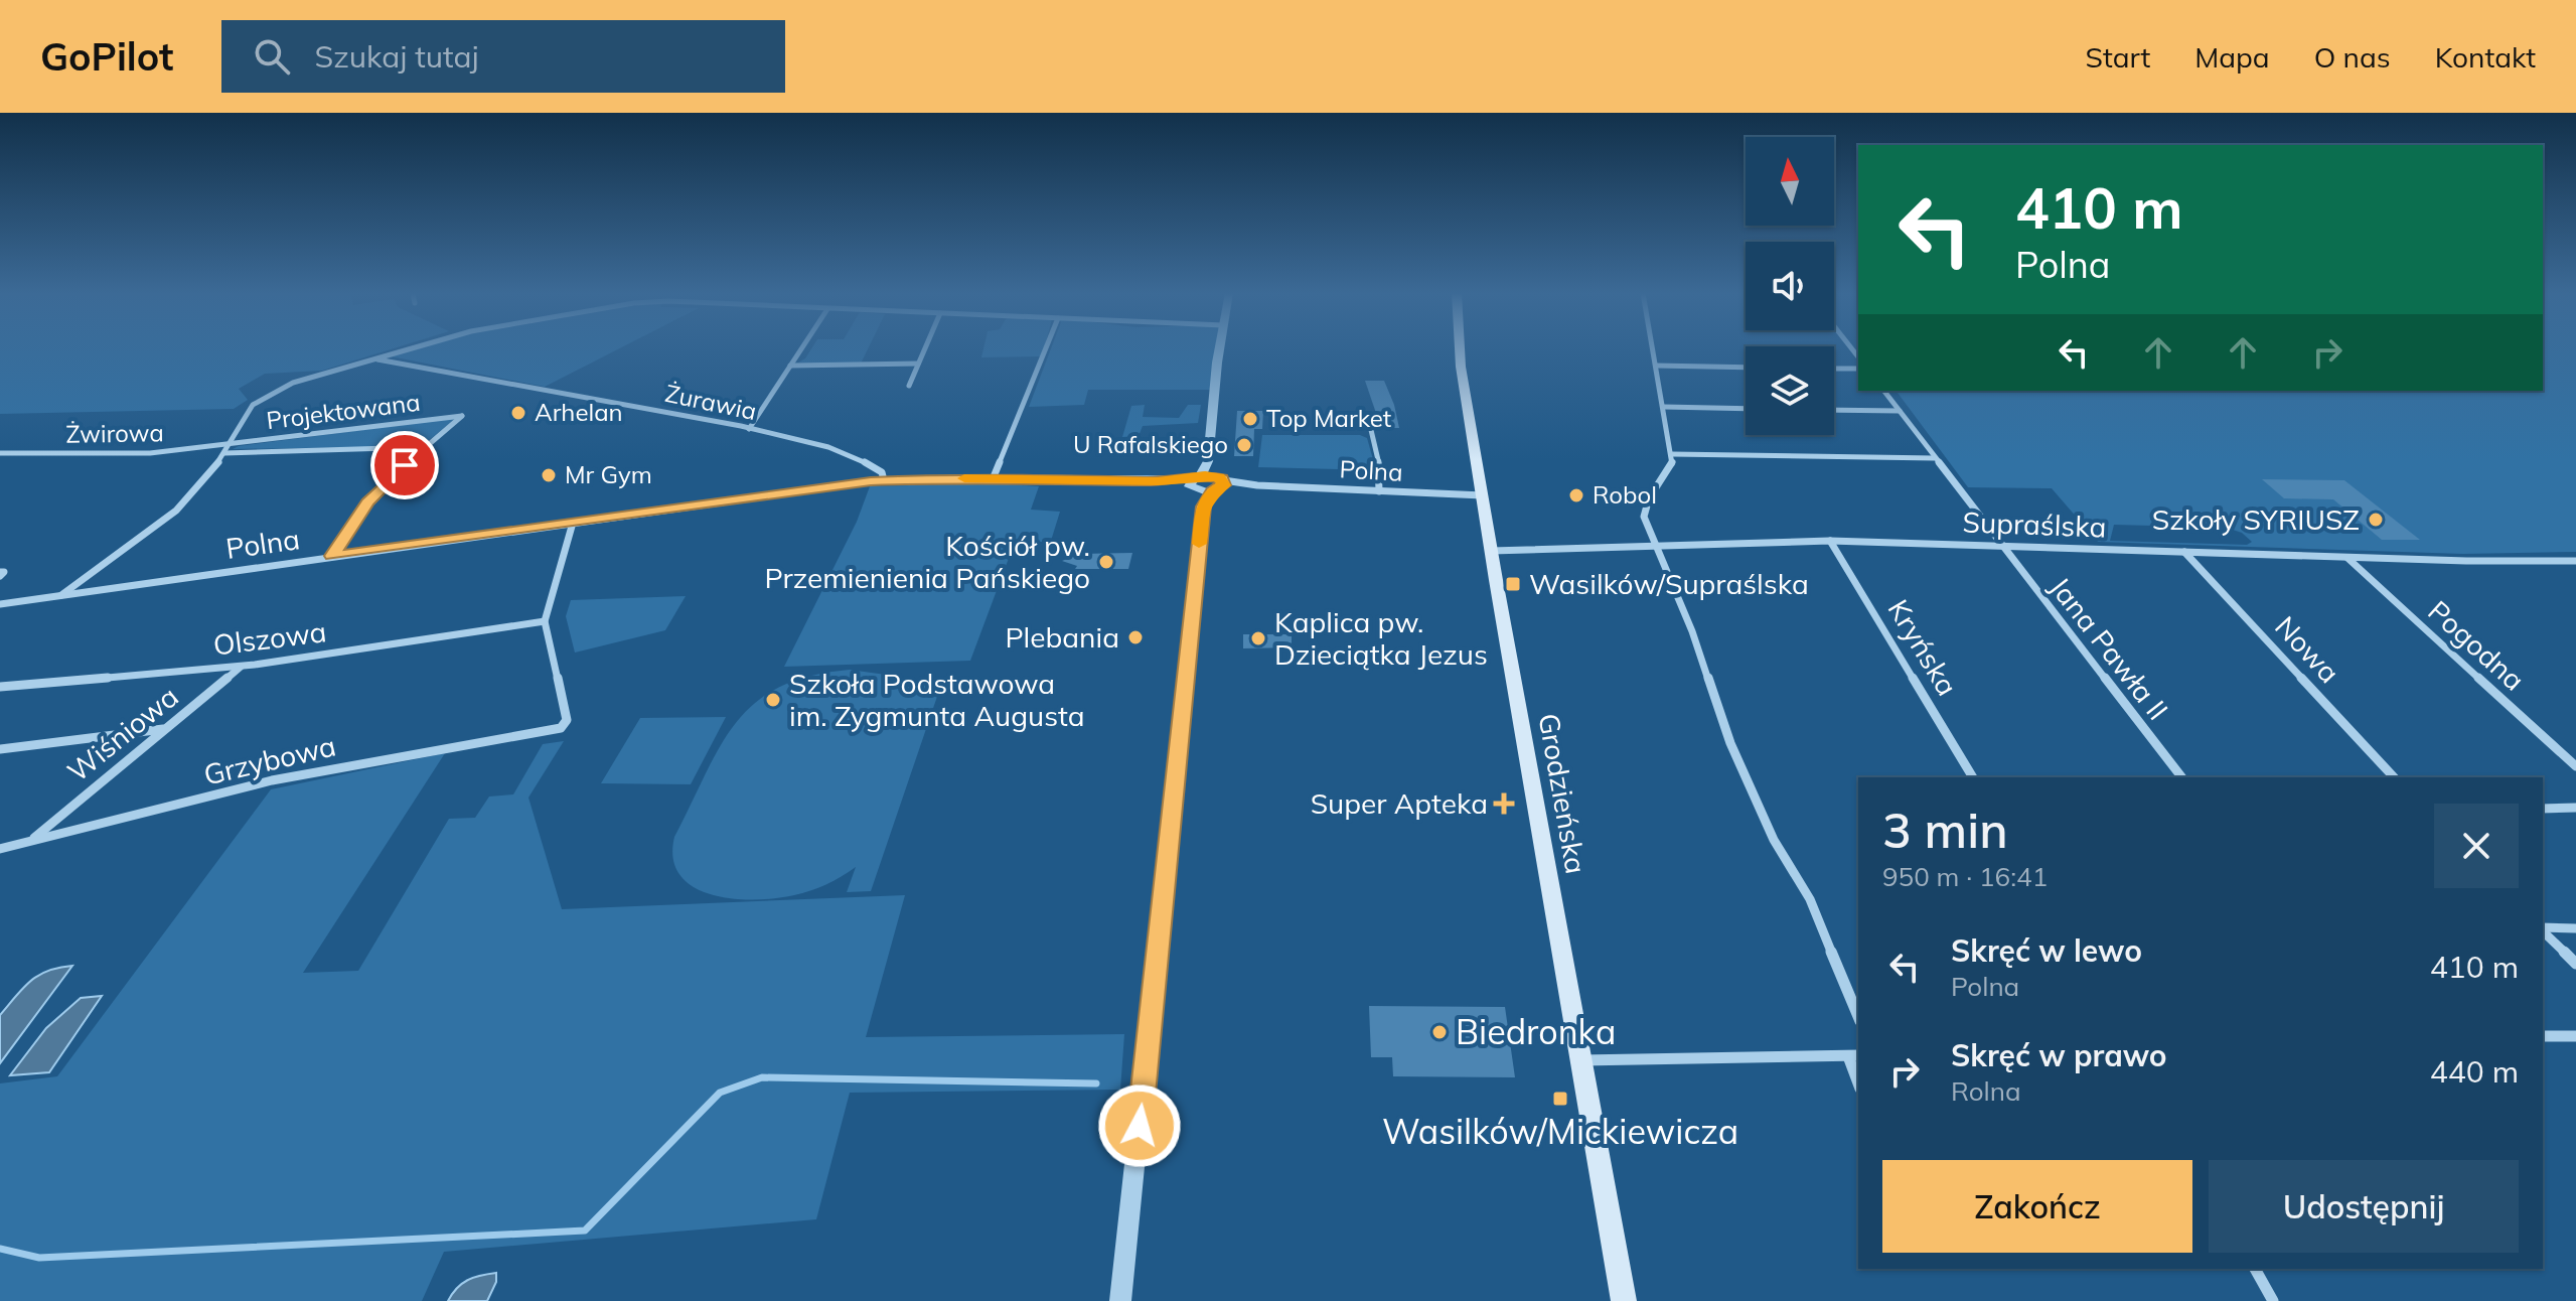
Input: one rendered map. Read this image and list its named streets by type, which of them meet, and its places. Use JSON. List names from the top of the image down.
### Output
{
  "streets": {
    "main road": ["Grodzieńska"],
    "street": [
      "Żurawia",
      "Projektowana",
      "Żwirowa",
      "Polna",
      "Supraślska",
      "Olszowa",
      "Pogodna",
      "Kryńska",
      "Jana Pawła II",
      "Nowa",
      "Wiśniowa",
      "Grzybowa"
    ]
  },
  "crossings": [
    ["Żurawia", "Polna"],
    ["Projektowana", "Żwirowa"],
    ["Polna", "Grodzieńska"],
    ["Supraślska", "Pogodna"],
    ["Supraślska", "Kryńska"],
    ["Supraślska", "Jana Pawła II"],
    ["Supraślska", "Nowa"],
    ["Supraślska", "Grodzieńska"],
    ["Olszowa", "Wiśniowa"],
    ["Olszowa", "Grzybowa"],
    ["Wiśniowa", "Grzybowa"]
  ],
  "places": {
    "other": [
      "Arhelan",
      "Top Market",
      "U Rafalskiego",
      "Mr Gym",
      "Robol",
      "Szkoły SYRIUSZ",
      "Kościół pw. Przemienienia Pańskiego",
      "Plebania",
      "Kaplica pw. Dzieciątka Jezus",
      "Szkoła Podstawowa im. Zygmunta Augusta",
      "Biedronka"
    ],
    "transit": ["Wasilków/Supraślska", "Wasilków/Mickiewicza"],
    "health": ["Super Apteka"]
  },
  "north": "top",
  "page": {
    "header": "GoPilot",
    "search": "Szukaj tutaj",
    "nav": [
      "Start",
      "Mapa",
      "O nas",
      "Kontakt"
    ],
    "turn": ["410 m", "Polna"],
    "heading": ["3 min", "950 m · 16:41"],
    "list": [
      {
        "name": "Skręć w lewo",
        "note": "Polna",
        "value": "410 m"
      },
      {
        "name": "Skręć w prawo",
        "note": "Rolna",
        "value": "440 m"
      }
    ],
    "buttons": ["Zakończ", "Udostępnij"]
  }
}
